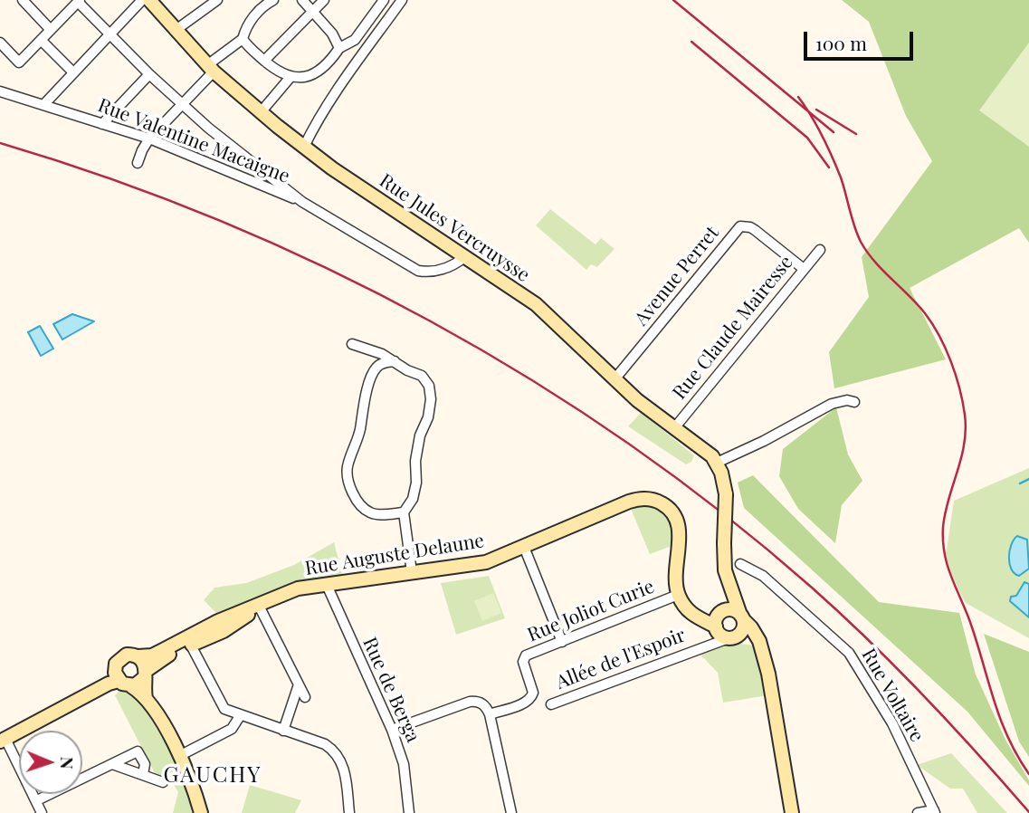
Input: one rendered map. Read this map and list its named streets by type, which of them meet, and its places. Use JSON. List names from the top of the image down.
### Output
{
  "streets": {
    "main road": ["Rue Jules Vercruysse", "Rue Auguste Delaune"],
    "street": [
      "Rue Valentine Macaigne",
      "Avenue Perret",
      "Rue Claude Mairesse",
      "Rue Joliot Curie",
      "Allée de l'Espoir",
      "Rue de Berga",
      "Rue Voltaire"
    ]
  },
  "crossings": [
    ["Rue Jules Vercruysse", "Avenue Perret"],
    ["Rue Jules Vercruysse", "Rue Claude Mairesse"],
    ["Avenue Perret", "Rue Claude Mairesse"],
    ["Rue Auguste Delaune", "Rue Joliot Curie"],
    ["Rue Auguste Delaune", "Rue de Berga"]
  ],
  "districts": ["GAUCHY"],
  "scale_bar": "100 m",
  "north": "right"
}
